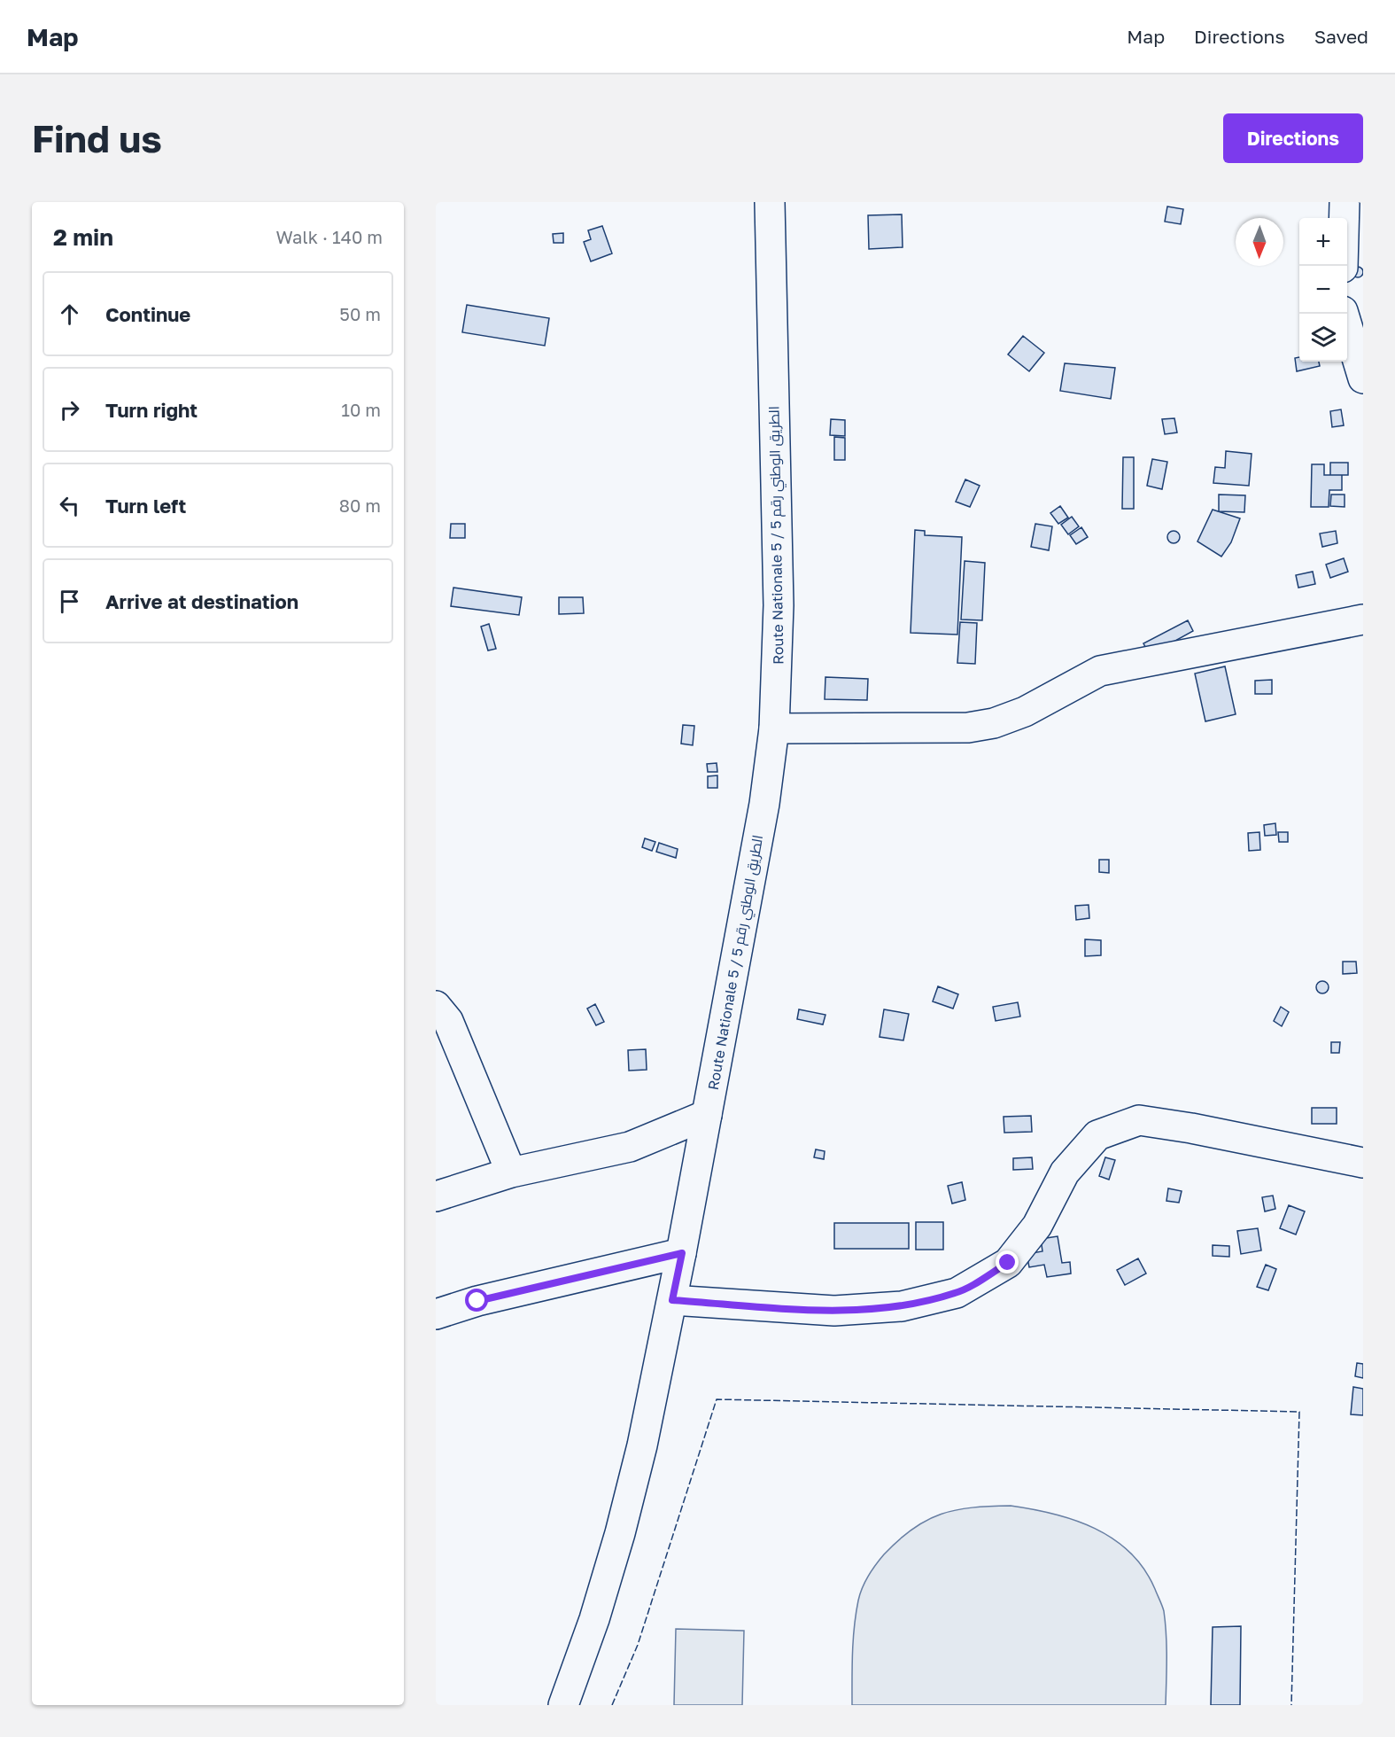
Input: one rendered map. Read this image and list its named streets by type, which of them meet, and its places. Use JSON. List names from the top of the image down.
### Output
{
  "streets": {
    "street": ["Route Nationale 5 / الطريق الوطني رقم 5"]
  },
  "north": "bottom",
  "page": {
    "header": "Map",
    "nav": ["Map", "Directions", "Saved"],
    "buttons": "Directions",
    "title": "Find us",
    "heading": ["2 min", "Walk · 140 m"],
    "map_buttons": ["+", "−"],
    "list": [
      ["Continue", "50 m"],
      ["Turn right", "10 m"],
      ["Turn left", "80 m"],
      "Arrive at destination"
    ]
  }
}
